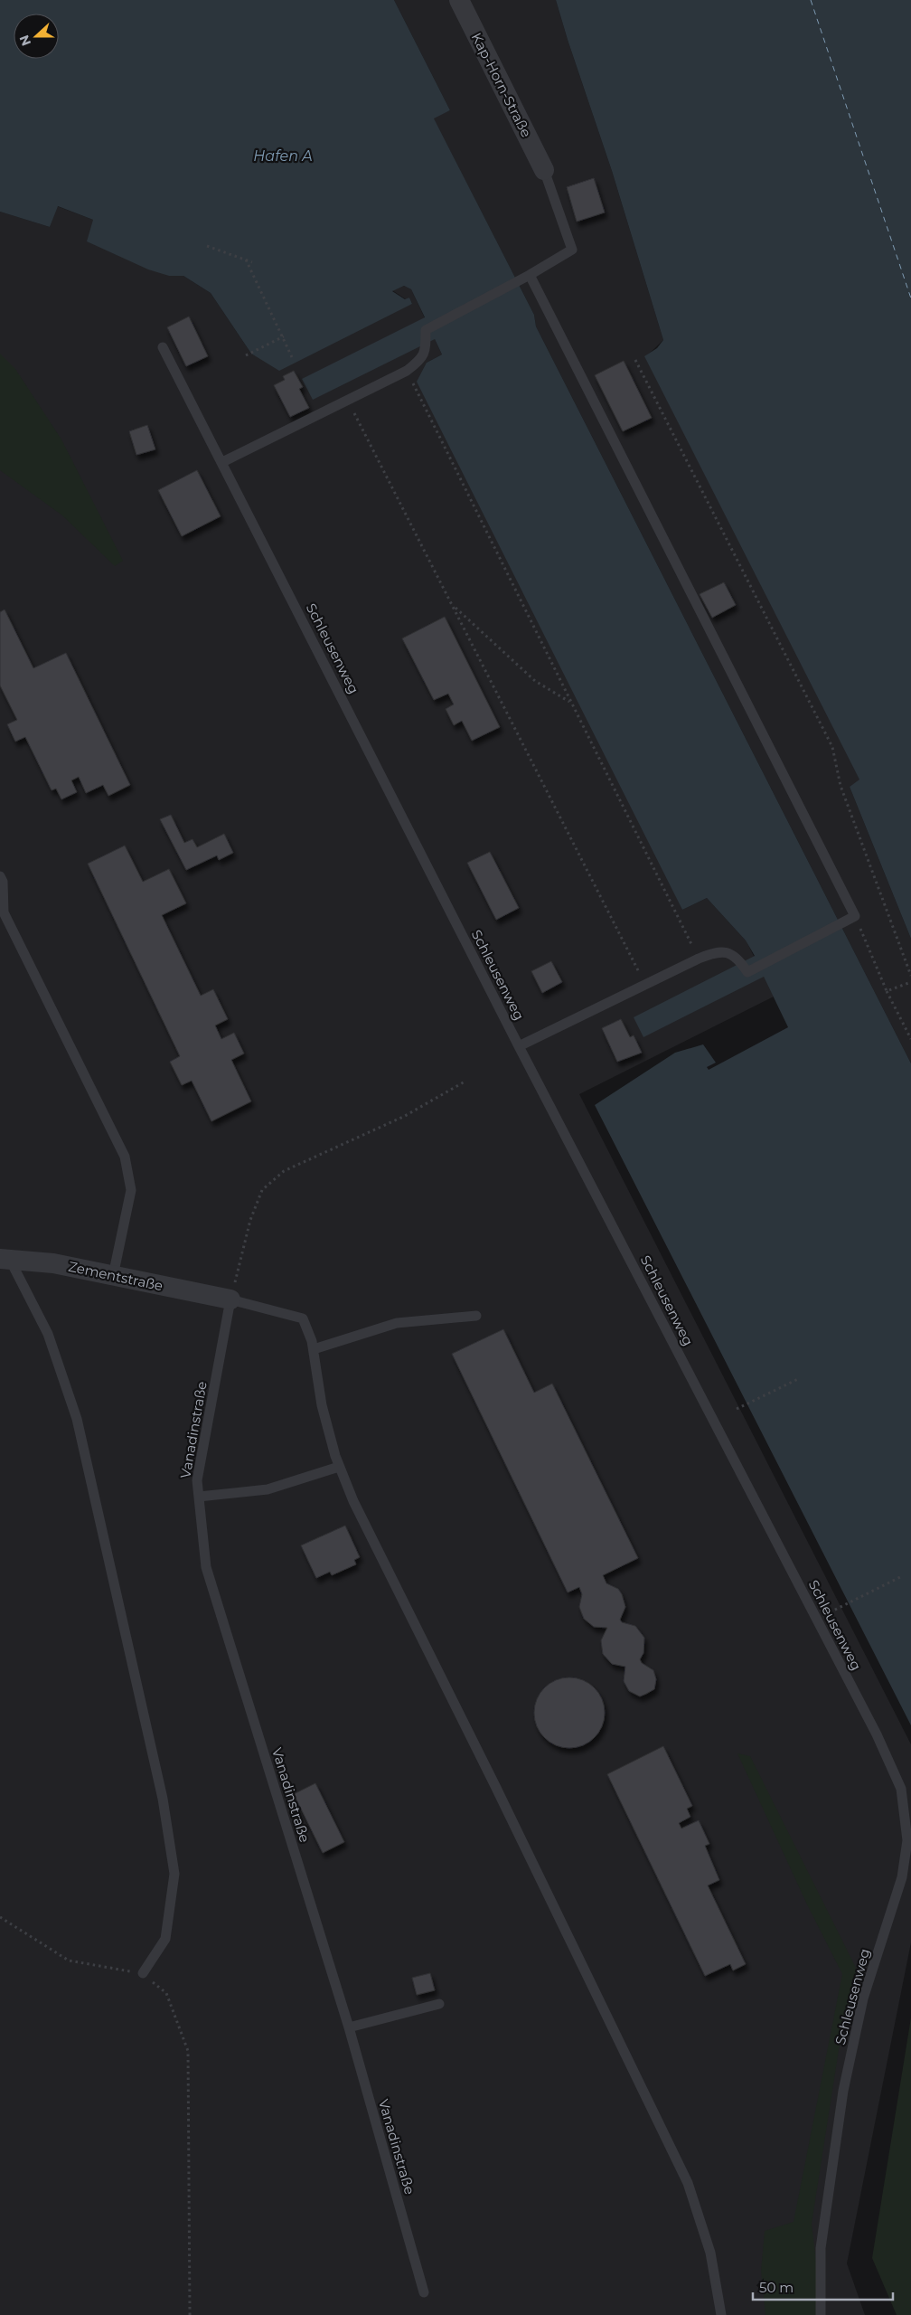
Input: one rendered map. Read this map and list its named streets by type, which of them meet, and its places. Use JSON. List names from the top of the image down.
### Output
{
  "streets": {
    "street": ["Kap-Horn-Straße", "Zementstraße"],
    "lane": ["Schleusenweg", "Vanadinstraße"]
  },
  "crossings": [
    ["Zementstraße", "Vanadinstraße"]
  ],
  "water": ["Hafen A"],
  "scale_bar": "50 m",
  "north": "left"
}
